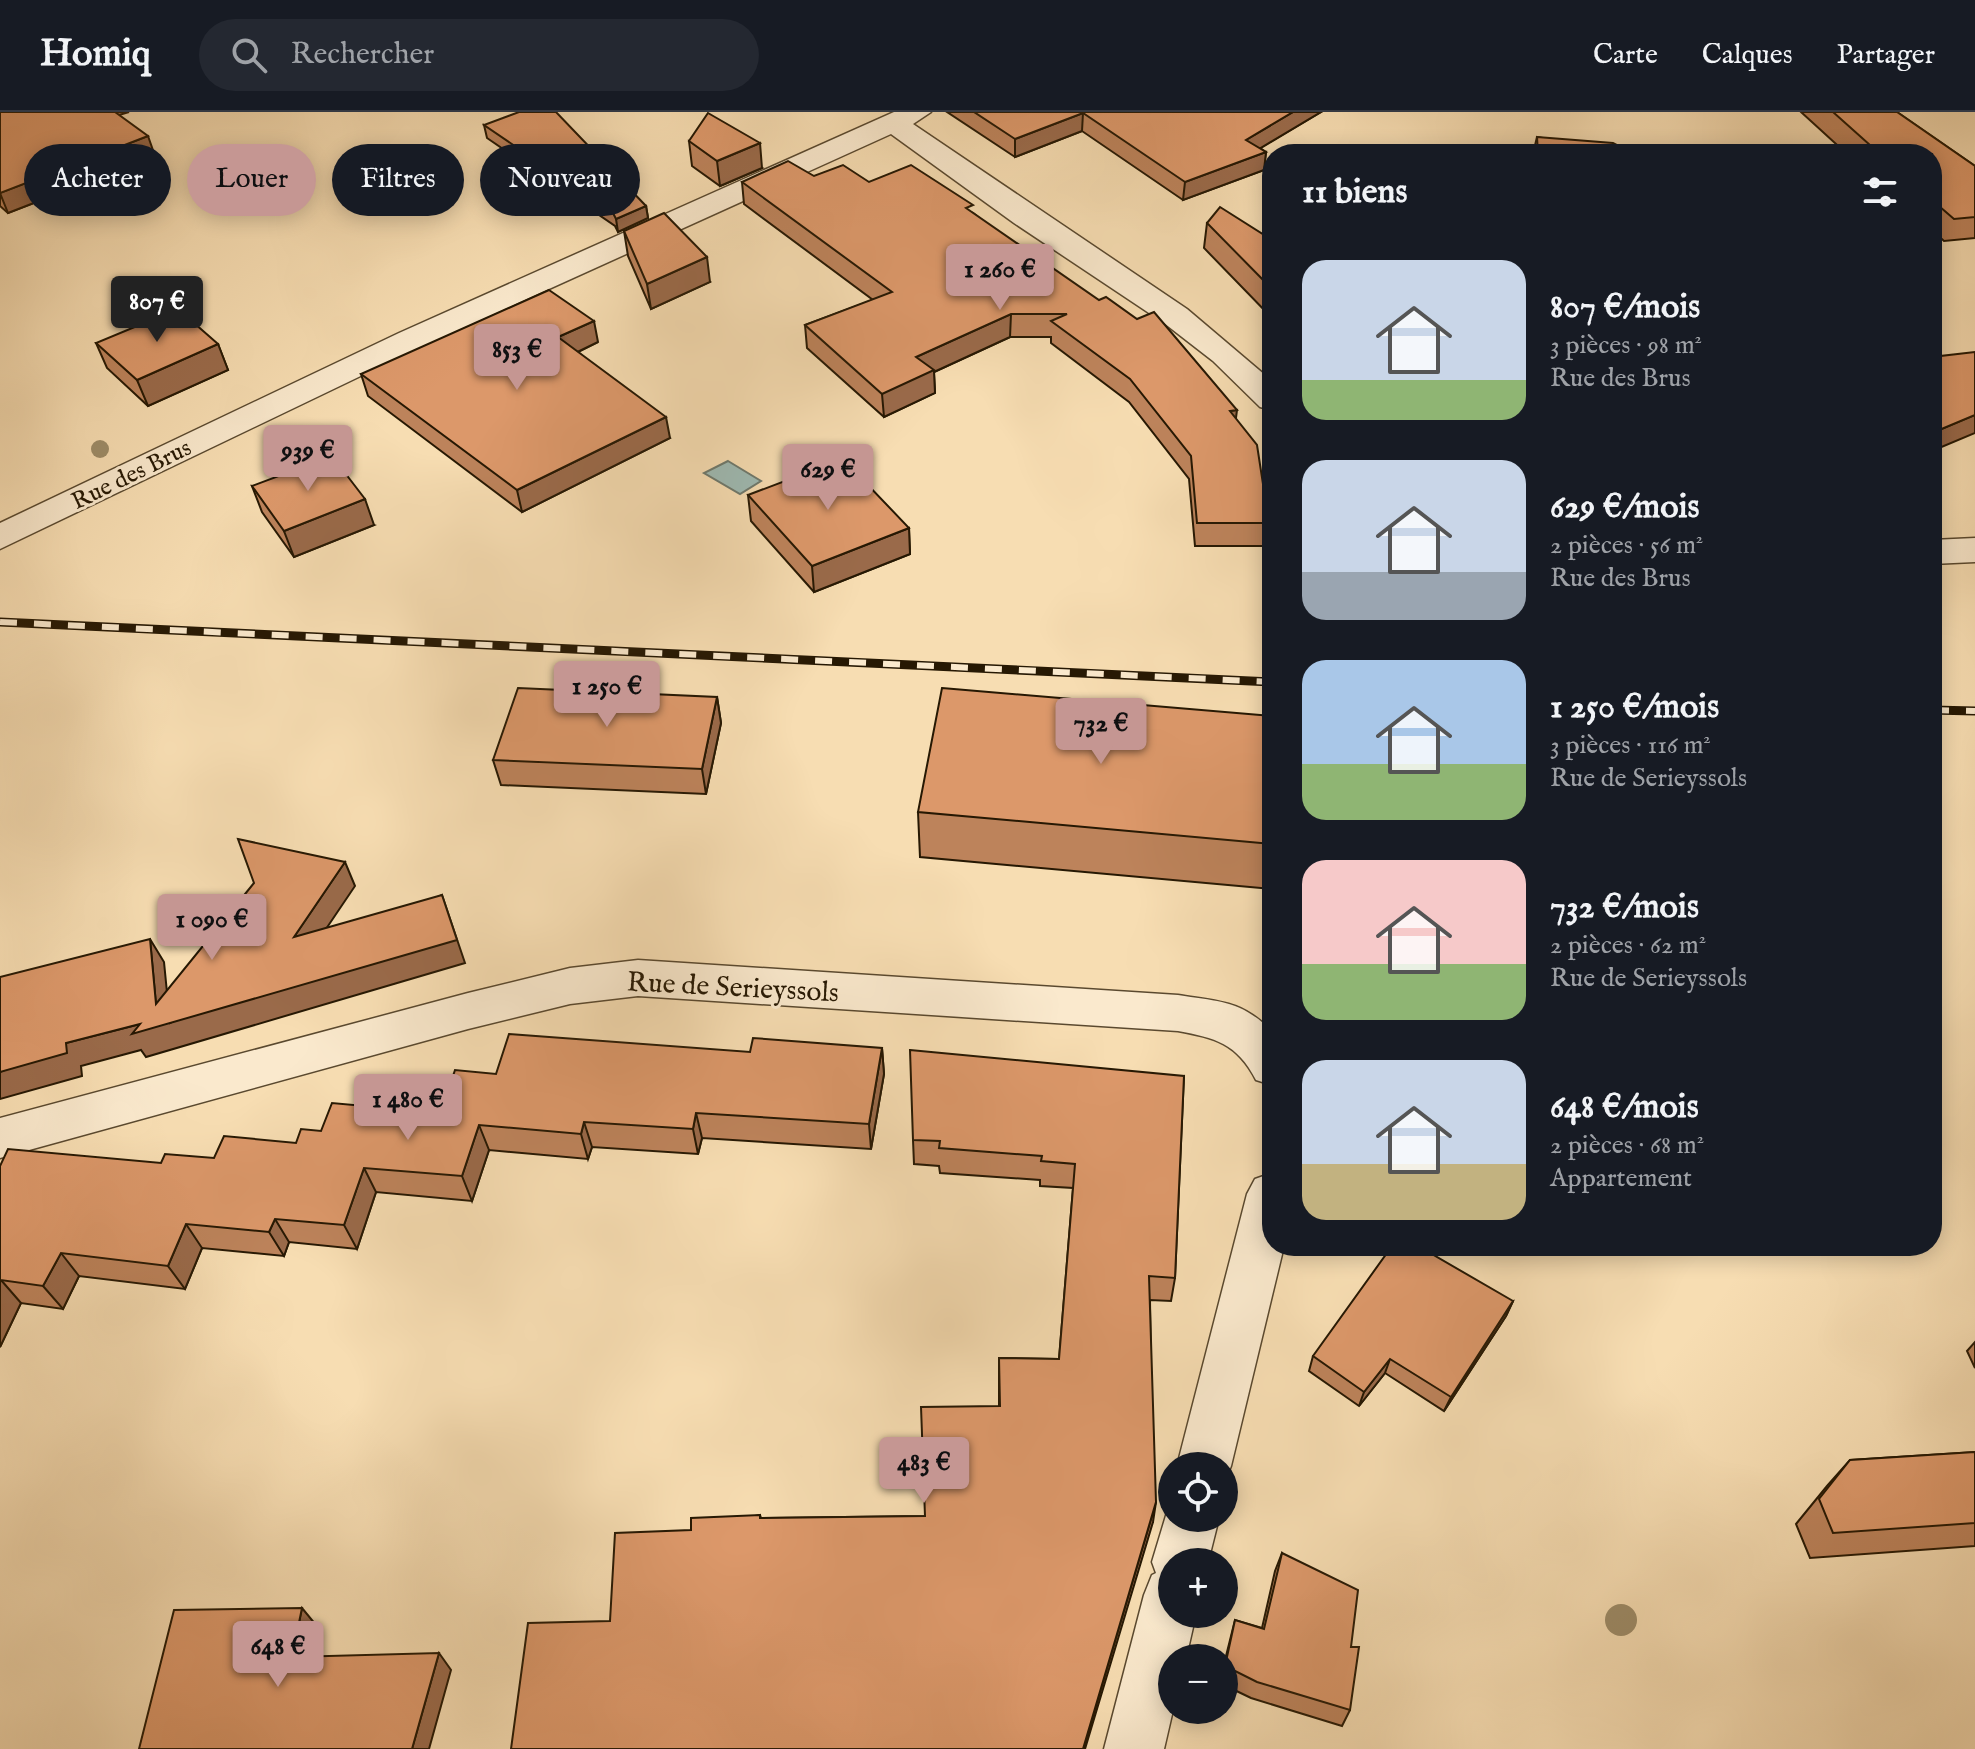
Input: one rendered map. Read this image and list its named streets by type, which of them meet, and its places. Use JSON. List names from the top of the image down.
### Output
{
  "streets": {
    "street": ["Rue des Brus", "Rue de Serieyssols"]
  },
  "page": {
    "header": "Homiq",
    "search": "Rechercher",
    "nav": ["Carte", "Calques", "Partager"],
    "chip": [
      "Acheter",
      "Louer",
      "Filtres",
      "Nouveau"
    ],
    "heading": "11 biens",
    "list": [
      {
        "name": "807 €/mois",
        "note": "3 pièces · 98 m² · Rue des Brus"
      },
      {
        "name": "629 €/mois",
        "note": "2 pièces · 56 m² · Rue des Brus"
      },
      {
        "name": "1 250 €/mois",
        "note": "3 pièces · 116 m² · Rue de Serieyssols"
      },
      {
        "name": "732 €/mois",
        "note": "2 pièces · 62 m² · Rue de Serieyssols"
      },
      {
        "name": "648 €/mois",
        "note": "2 pièces · 68 m² · Appartement"
      }
    ],
    "price": [
      "1 260 €",
      "807 €",
      "853 €",
      "939 €",
      "629 €",
      "1 250 €",
      "732 €",
      "1 090 €",
      "1 480 €",
      "483 €",
      "648 €"
    ],
    "map_buttons": ["+", "−"]
  }
}
